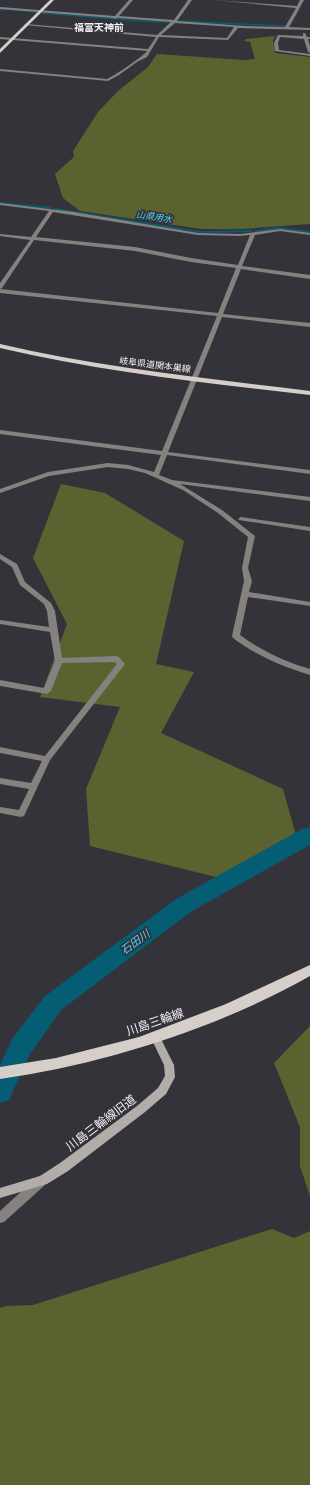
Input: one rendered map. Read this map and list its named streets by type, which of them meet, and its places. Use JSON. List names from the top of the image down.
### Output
{
  "streets": {
    "main road": ["岐阜県道関本巣線", "川島三輪線"],
    "street": ["川島三輪線旧道"]
  },
  "crossings": [
    ["川島三輪線", "川島三輪線旧道"]
  ],
  "districts": ["福富天神前"],
  "water": ["山県用水", "石田川"]
}
